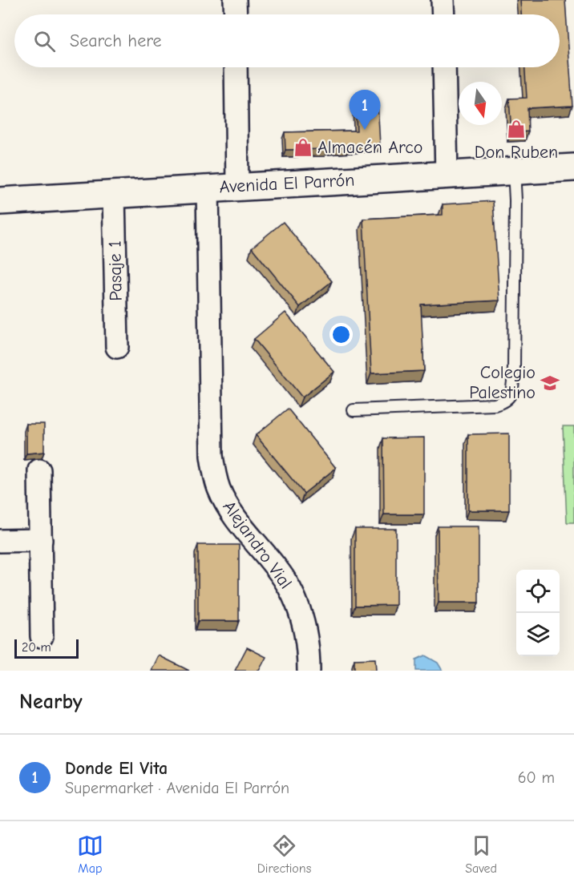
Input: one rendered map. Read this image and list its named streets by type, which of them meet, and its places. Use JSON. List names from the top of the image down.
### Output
{
  "streets": {
    "main road": ["Avenida El Parrón"],
    "street": ["Pasaje 1", "Alejandro Vial"]
  },
  "crossings": [
    ["Avenida El Parrón", "Pasaje 1"],
    ["Avenida El Parrón", "Alejandro Vial"]
  ],
  "places": {
    "shop": ["Don Ruben", "Almacén Arco"],
    "school or university": ["Colegio Palestino"]
  },
  "scale_bar": "20 m",
  "north": "bottom",
  "page": {
    "search": "Search here",
    "pins": "1",
    "scale": "20 m",
    "heading": "Nearby",
    "list": [
      {
        "mark": "1",
        "name": "Donde El Vita",
        "note": "Supermarket · Avenida El Parrón",
        "value": "60 m"
      }
    ],
    "nav": ["Map", "Directions", "Saved"]
  }
}
